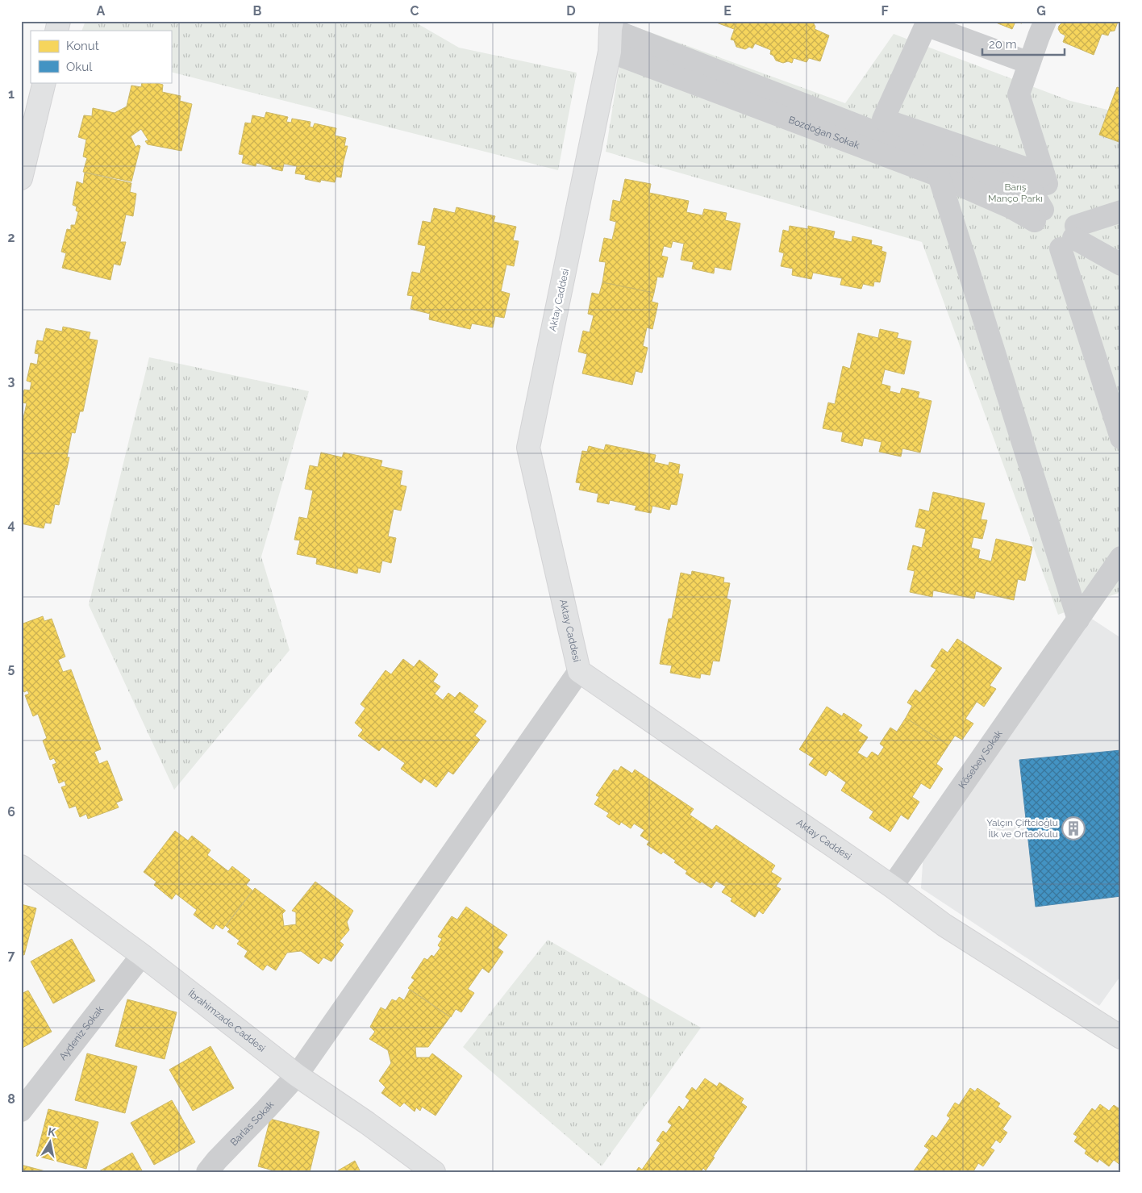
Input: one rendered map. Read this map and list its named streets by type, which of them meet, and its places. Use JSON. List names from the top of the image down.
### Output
{
  "streets": {
    "main road": ["Aktay Caddesi", "İbrahimzade Caddesi"],
    "street": [
      "Bozdoğan Sokak",
      "Kösebey Sokak",
      "Aydeniz Sokak",
      "Barlas Sokak"
    ]
  },
  "crossings": [
    ["Bozdoğan Sokak", "Aktay Caddesi"],
    ["Aktay Caddesi", "Kösebey Sokak"],
    ["Aktay Caddesi", "Barlas Sokak"],
    ["İbrahimzade Caddesi", "Aydeniz Sokak"],
    ["İbrahimzade Caddesi", "Barlas Sokak"]
  ],
  "parks": ["Barış Manço Parkı"],
  "places": {
    "building": ["Yalçın Çiftcioğlu İlk ve Ortaokulu"]
  },
  "legend": ["Konut", "Okul"],
  "scale_bar": "20 m",
  "north": "top",
  "grid": {
    "columns": [
      "A",
      "B",
      "C",
      "D",
      "E",
      "F",
      "G"
    ],
    "rows": [
      "1",
      "2",
      "3",
      "4",
      "5",
      "6",
      "7",
      "8"
    ]
  }
}
